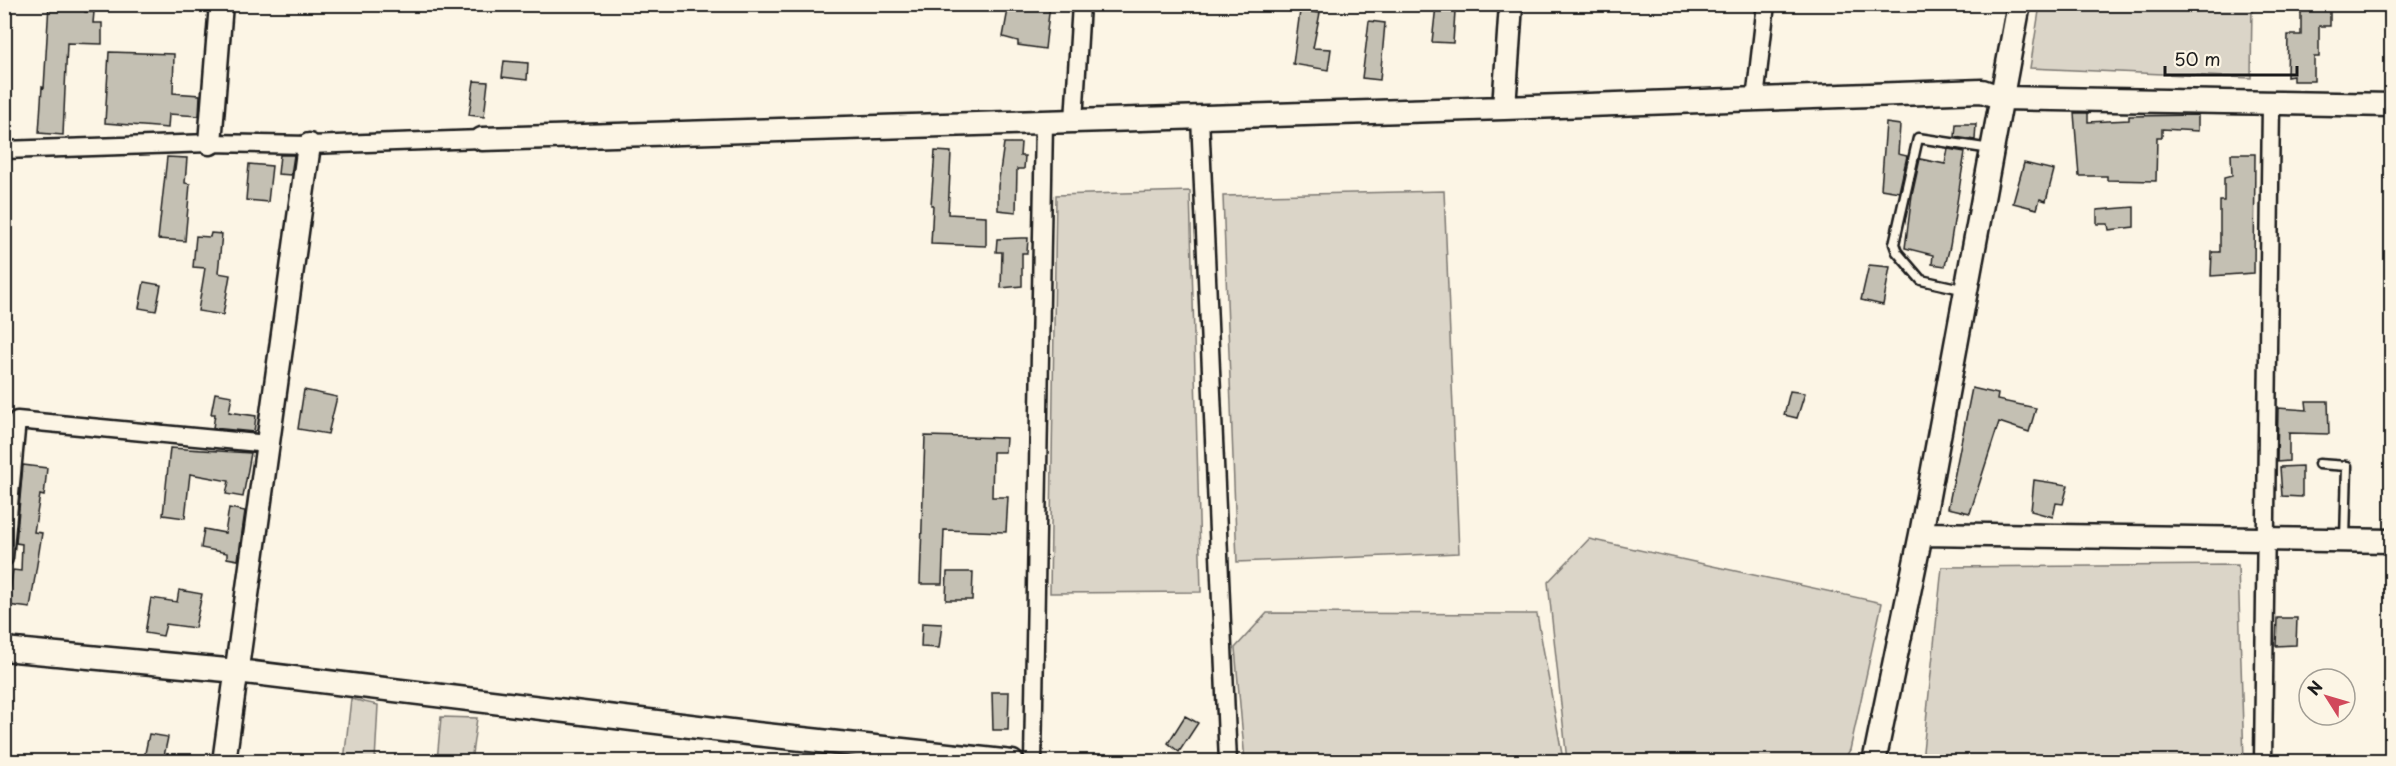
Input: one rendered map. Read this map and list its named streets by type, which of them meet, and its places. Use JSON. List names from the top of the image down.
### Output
{
  "scale_bar": "50 m",
  "north": "top left"
}
